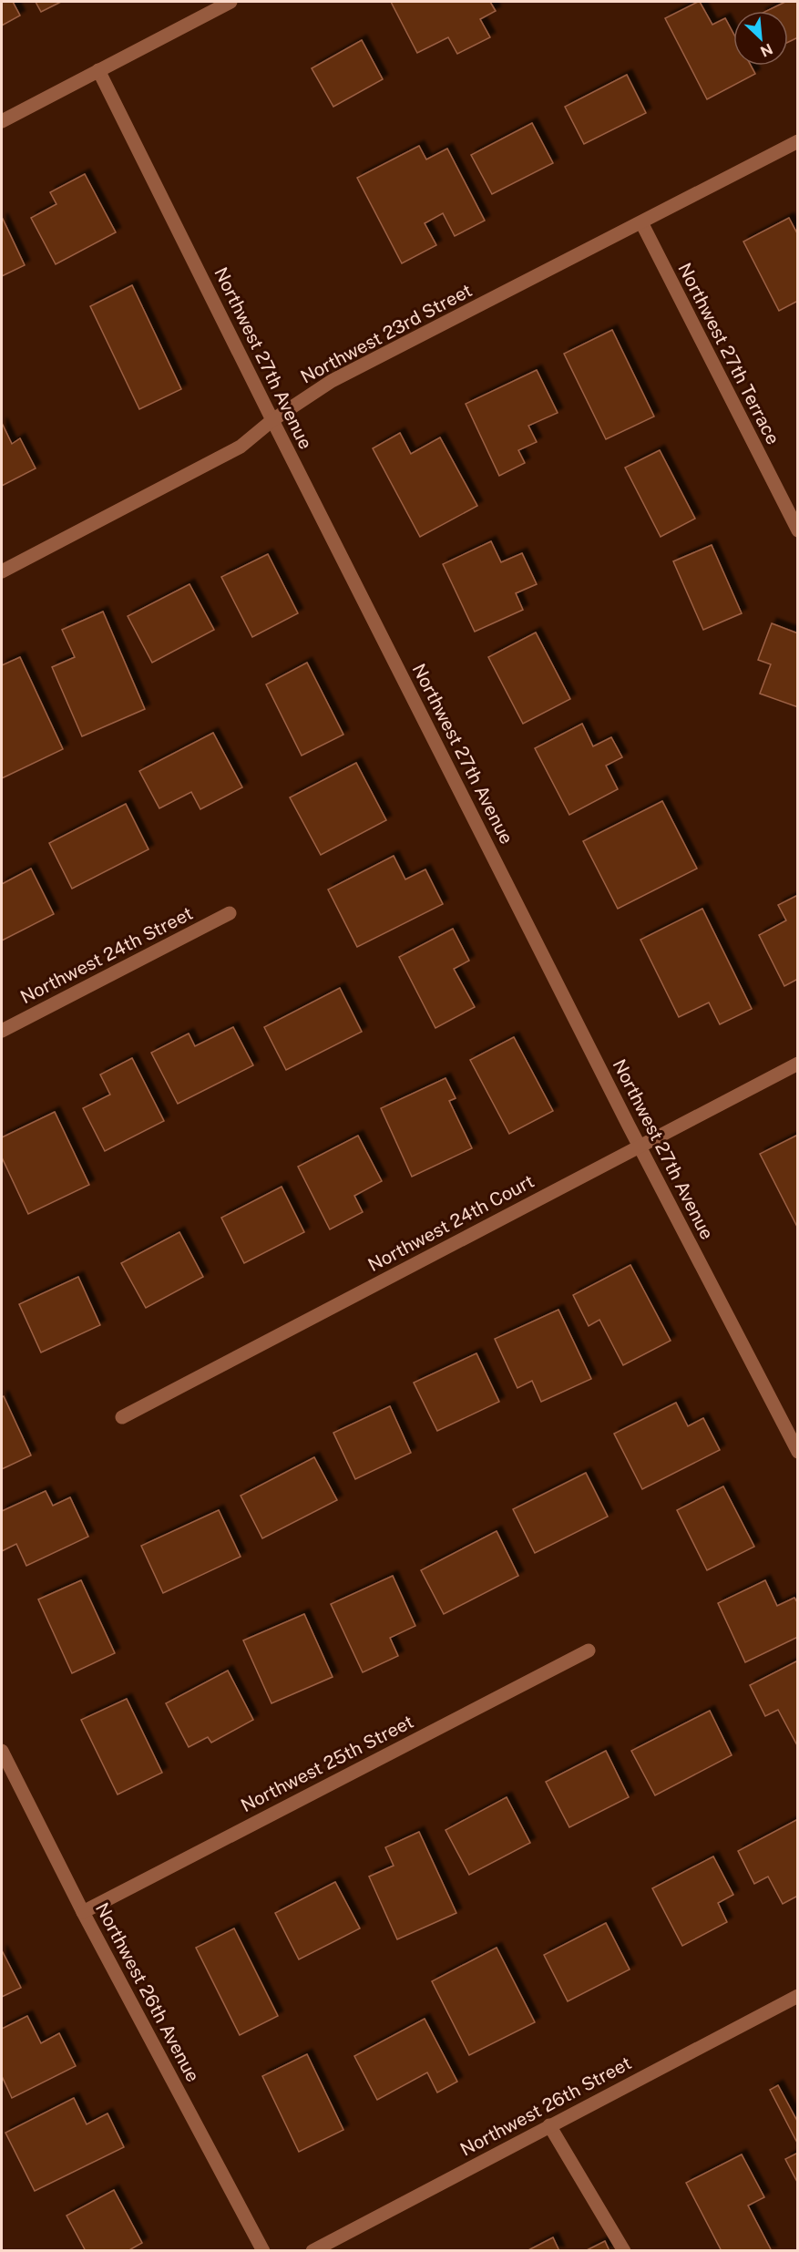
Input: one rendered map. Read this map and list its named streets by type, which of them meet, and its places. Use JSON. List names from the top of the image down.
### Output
{
  "streets": {
    "street": [
      "Northwest 23rd Street",
      "Northwest 27th Terrace",
      "Northwest 27th Avenue",
      "Northwest 24th Street",
      "Northwest 24th Court",
      "Northwest 25th Street",
      "Northwest 26th Avenue",
      "Northwest 26th Street"
    ]
  },
  "crossings": [
    ["Northwest 23rd Street", "Northwest 27th Terrace"],
    ["Northwest 23rd Street", "Northwest 27th Avenue"],
    ["Northwest 27th Avenue", "Northwest 24th Court"],
    ["Northwest 25th Street", "Northwest 26th Avenue"]
  ],
  "north": "bottom right"
}
